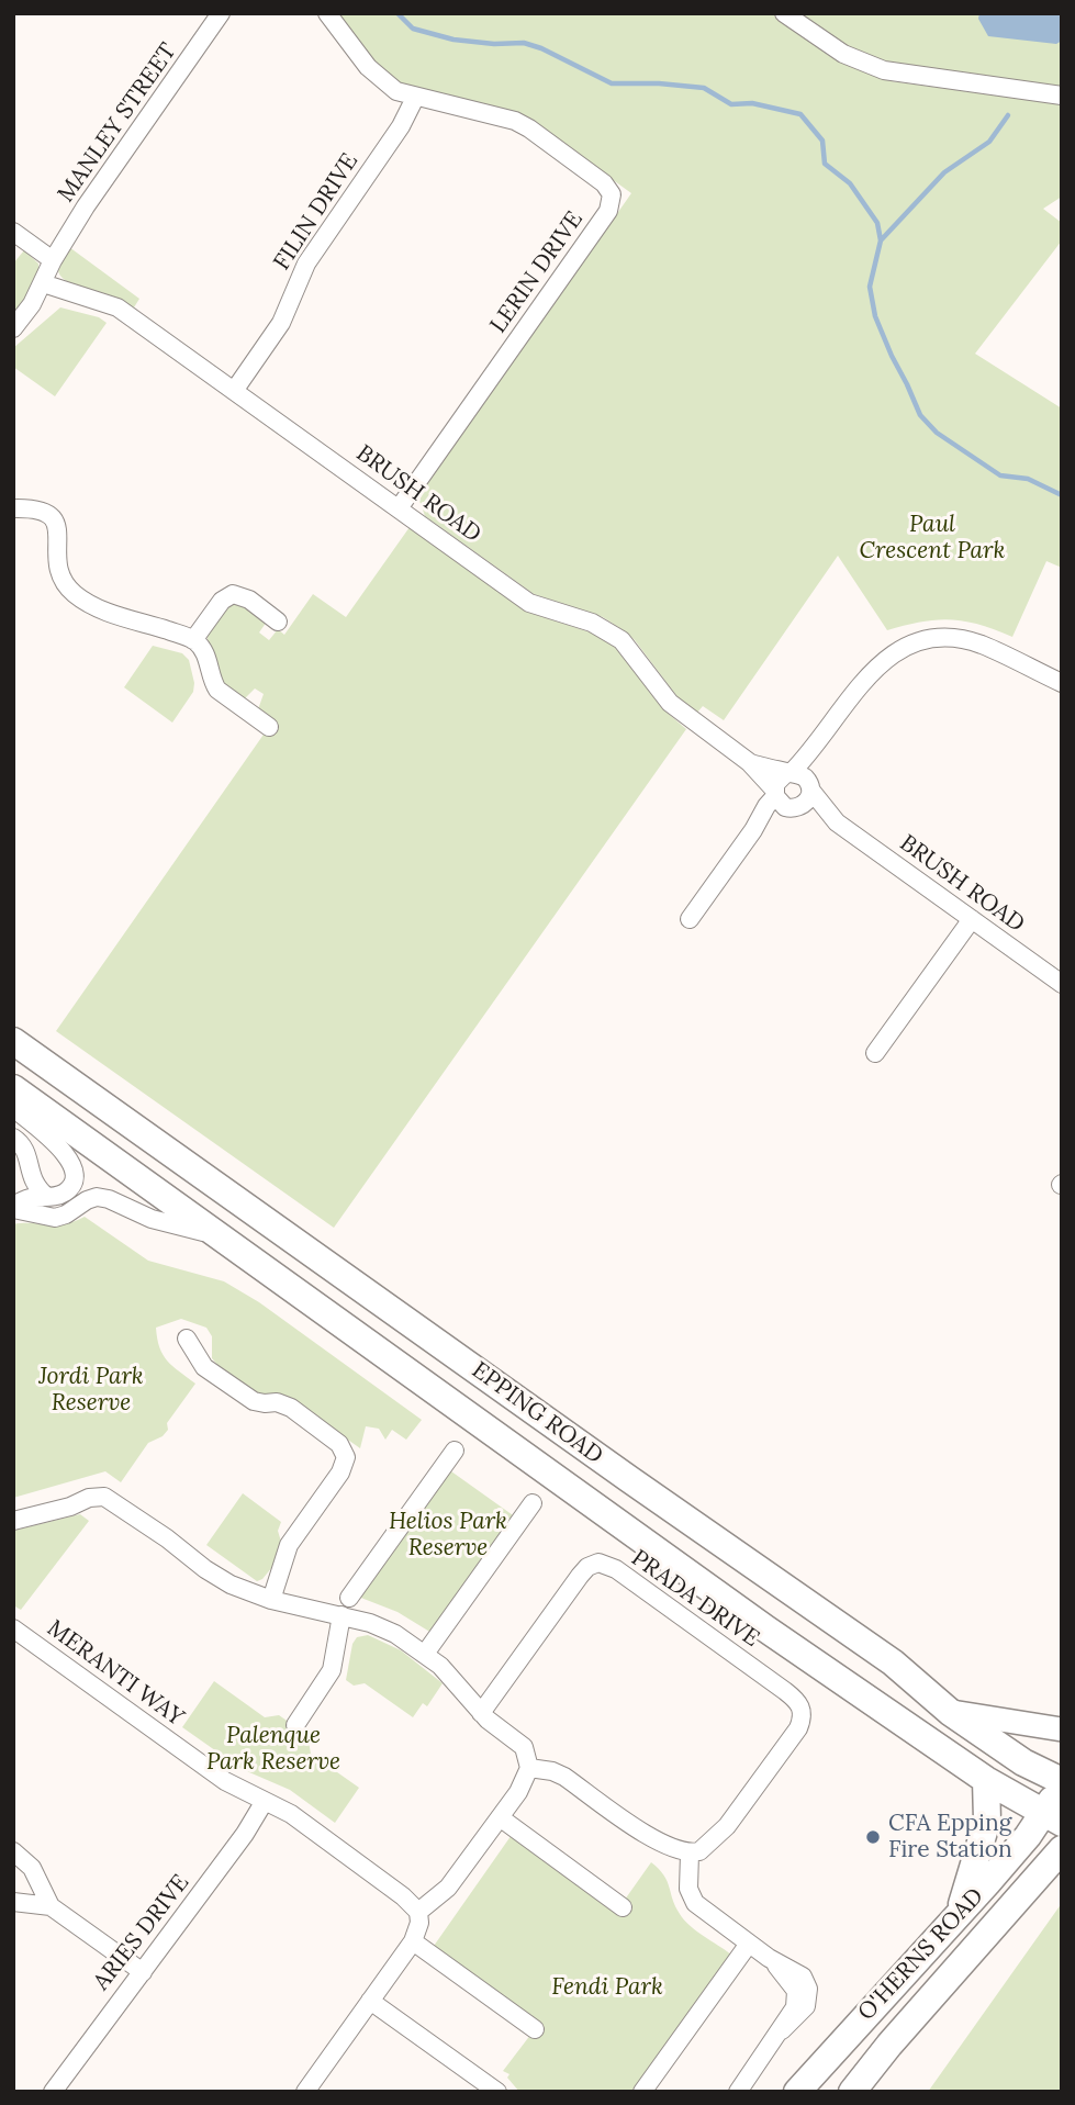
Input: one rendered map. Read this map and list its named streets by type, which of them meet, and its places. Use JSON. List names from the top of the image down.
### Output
{
  "streets": {
    "main road": ["EPPING ROAD", "O'HERNS ROAD"],
    "street": [
      "MANLEY STREET",
      "FILIN DRIVE",
      "LERIN DRIVE",
      "BRUSH ROAD",
      "PRADA DRIVE",
      "MERANTI WAY",
      "ARIES DRIVE"
    ]
  },
  "crossings": [
    ["MANLEY STREET", "BRUSH ROAD"],
    ["FILIN DRIVE", "LERIN DRIVE"],
    ["FILIN DRIVE", "BRUSH ROAD"],
    ["LERIN DRIVE", "BRUSH ROAD"],
    ["EPPING ROAD", "O'HERNS ROAD"],
    ["MERANTI WAY", "ARIES DRIVE"]
  ],
  "parks": [
    "Paul Crescent Park",
    "Jordi Park Reserve",
    "Helios Park Reserve",
    "Palenque Park Reserve",
    "Fendi Park"
  ],
  "places": ["CFA Epping Fire Station"]
}
